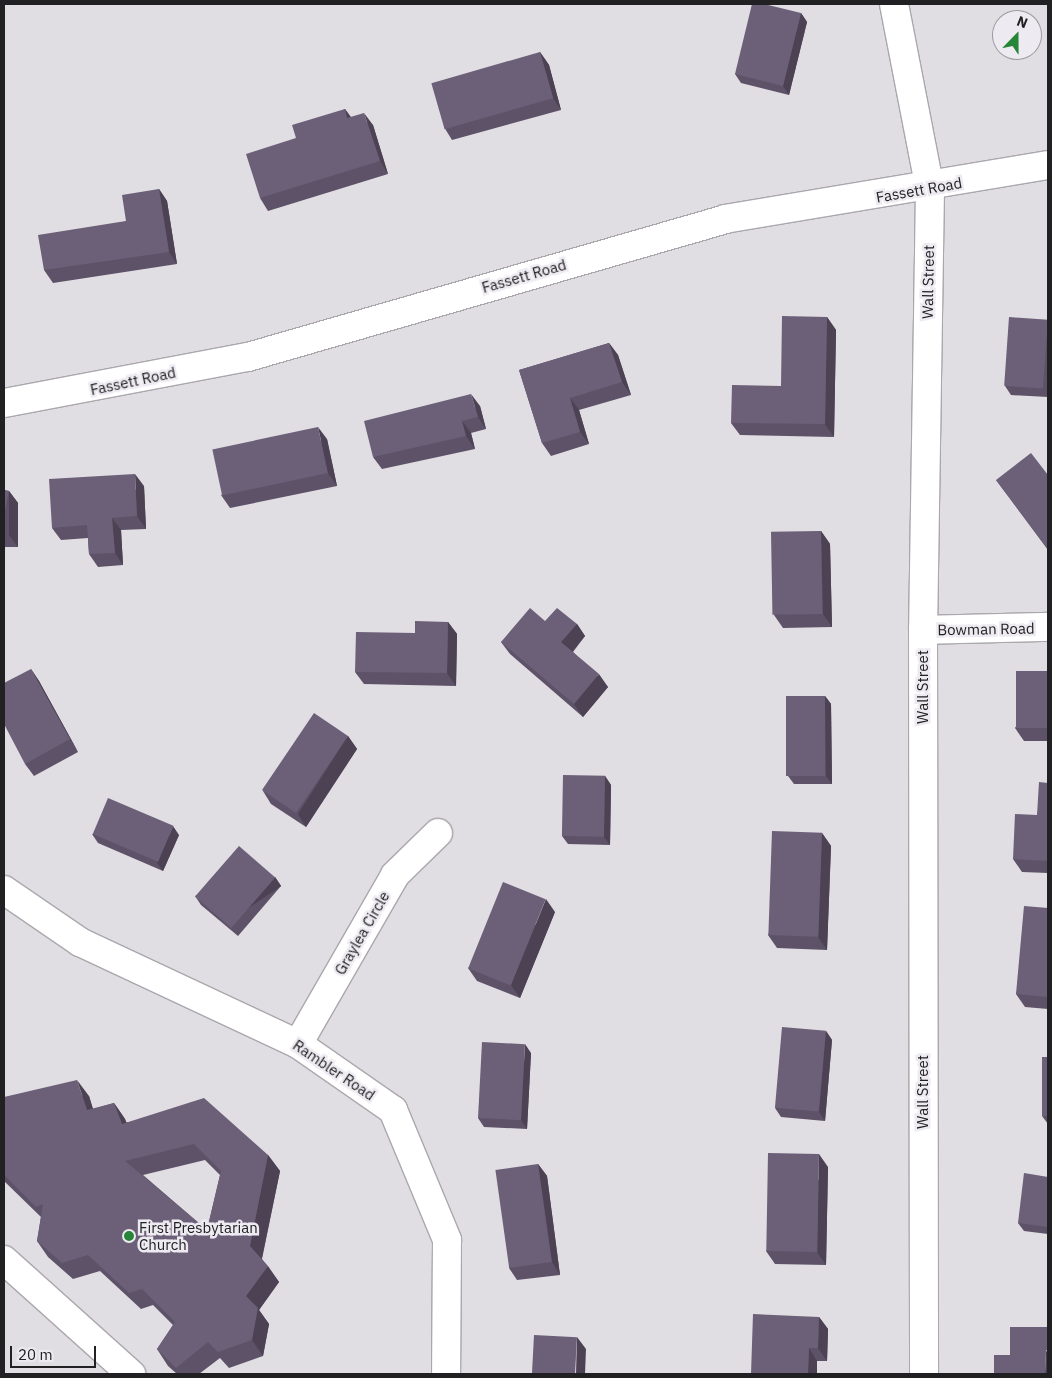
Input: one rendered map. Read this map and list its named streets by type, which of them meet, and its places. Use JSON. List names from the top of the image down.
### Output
{
  "streets": {
    "street": [
      "Fassett Road",
      "Wall Street",
      "Bowman Road",
      "Graylea Circle",
      "Rambler Road"
    ]
  },
  "crossings": [
    ["Fassett Road", "Wall Street"],
    ["Wall Street", "Bowman Road"],
    ["Graylea Circle", "Rambler Road"]
  ],
  "places": ["First Presbytarian Church"],
  "scale_bar": "20 m",
  "north": "top"
}
